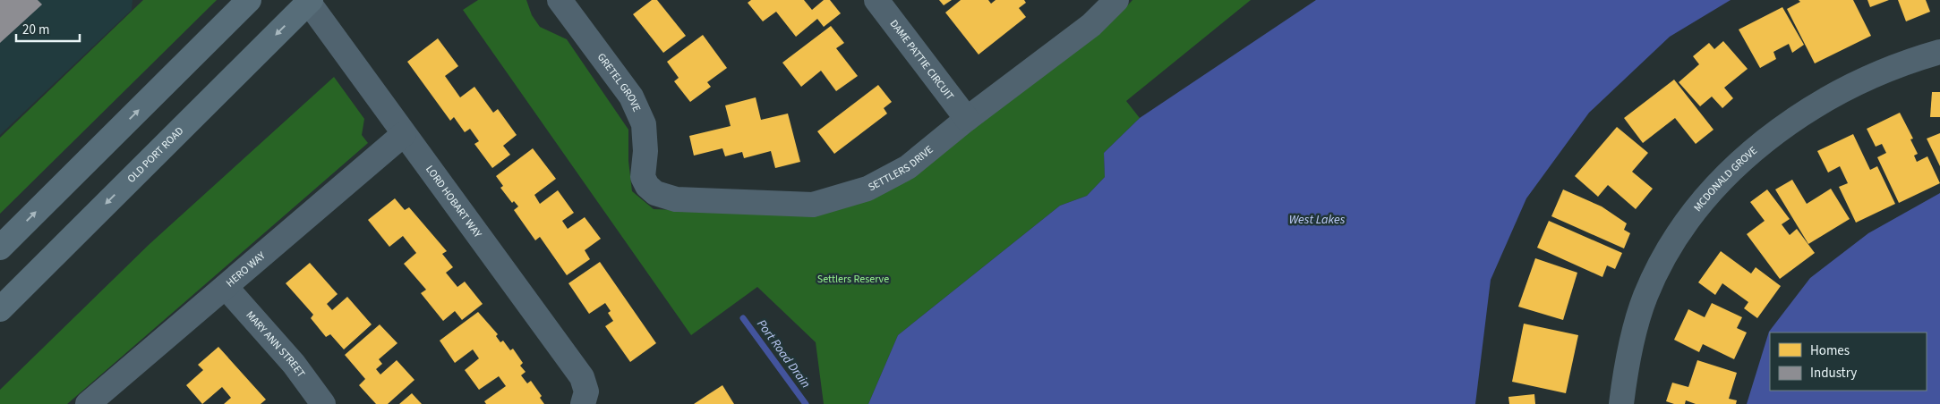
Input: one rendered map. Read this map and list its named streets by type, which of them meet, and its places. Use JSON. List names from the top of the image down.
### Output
{
  "streets": {
    "main road": ["OLD PORT ROAD"],
    "street": [
      "DAME PATTIE CIRCUIT",
      "GRETEL GROVE",
      "SETTLERS DRIVE",
      "MCDONALD GROVE",
      "LORD HOBART WAY",
      "HERO WAY",
      "MARY ANN STREET"
    ]
  },
  "crossings": [
    ["DAME PATTIE CIRCUIT", "SETTLERS DRIVE"],
    ["GRETEL GROVE", "SETTLERS DRIVE"],
    ["OLD PORT ROAD", "LORD HOBART WAY"],
    ["LORD HOBART WAY", "HERO WAY"],
    ["HERO WAY", "MARY ANN STREET"]
  ],
  "water": ["West Lakes", "Port Road Drain"],
  "parks": ["Settlers Reserve"],
  "legend": ["Homes", "Industry"],
  "scale_bar": "20 m"
}
